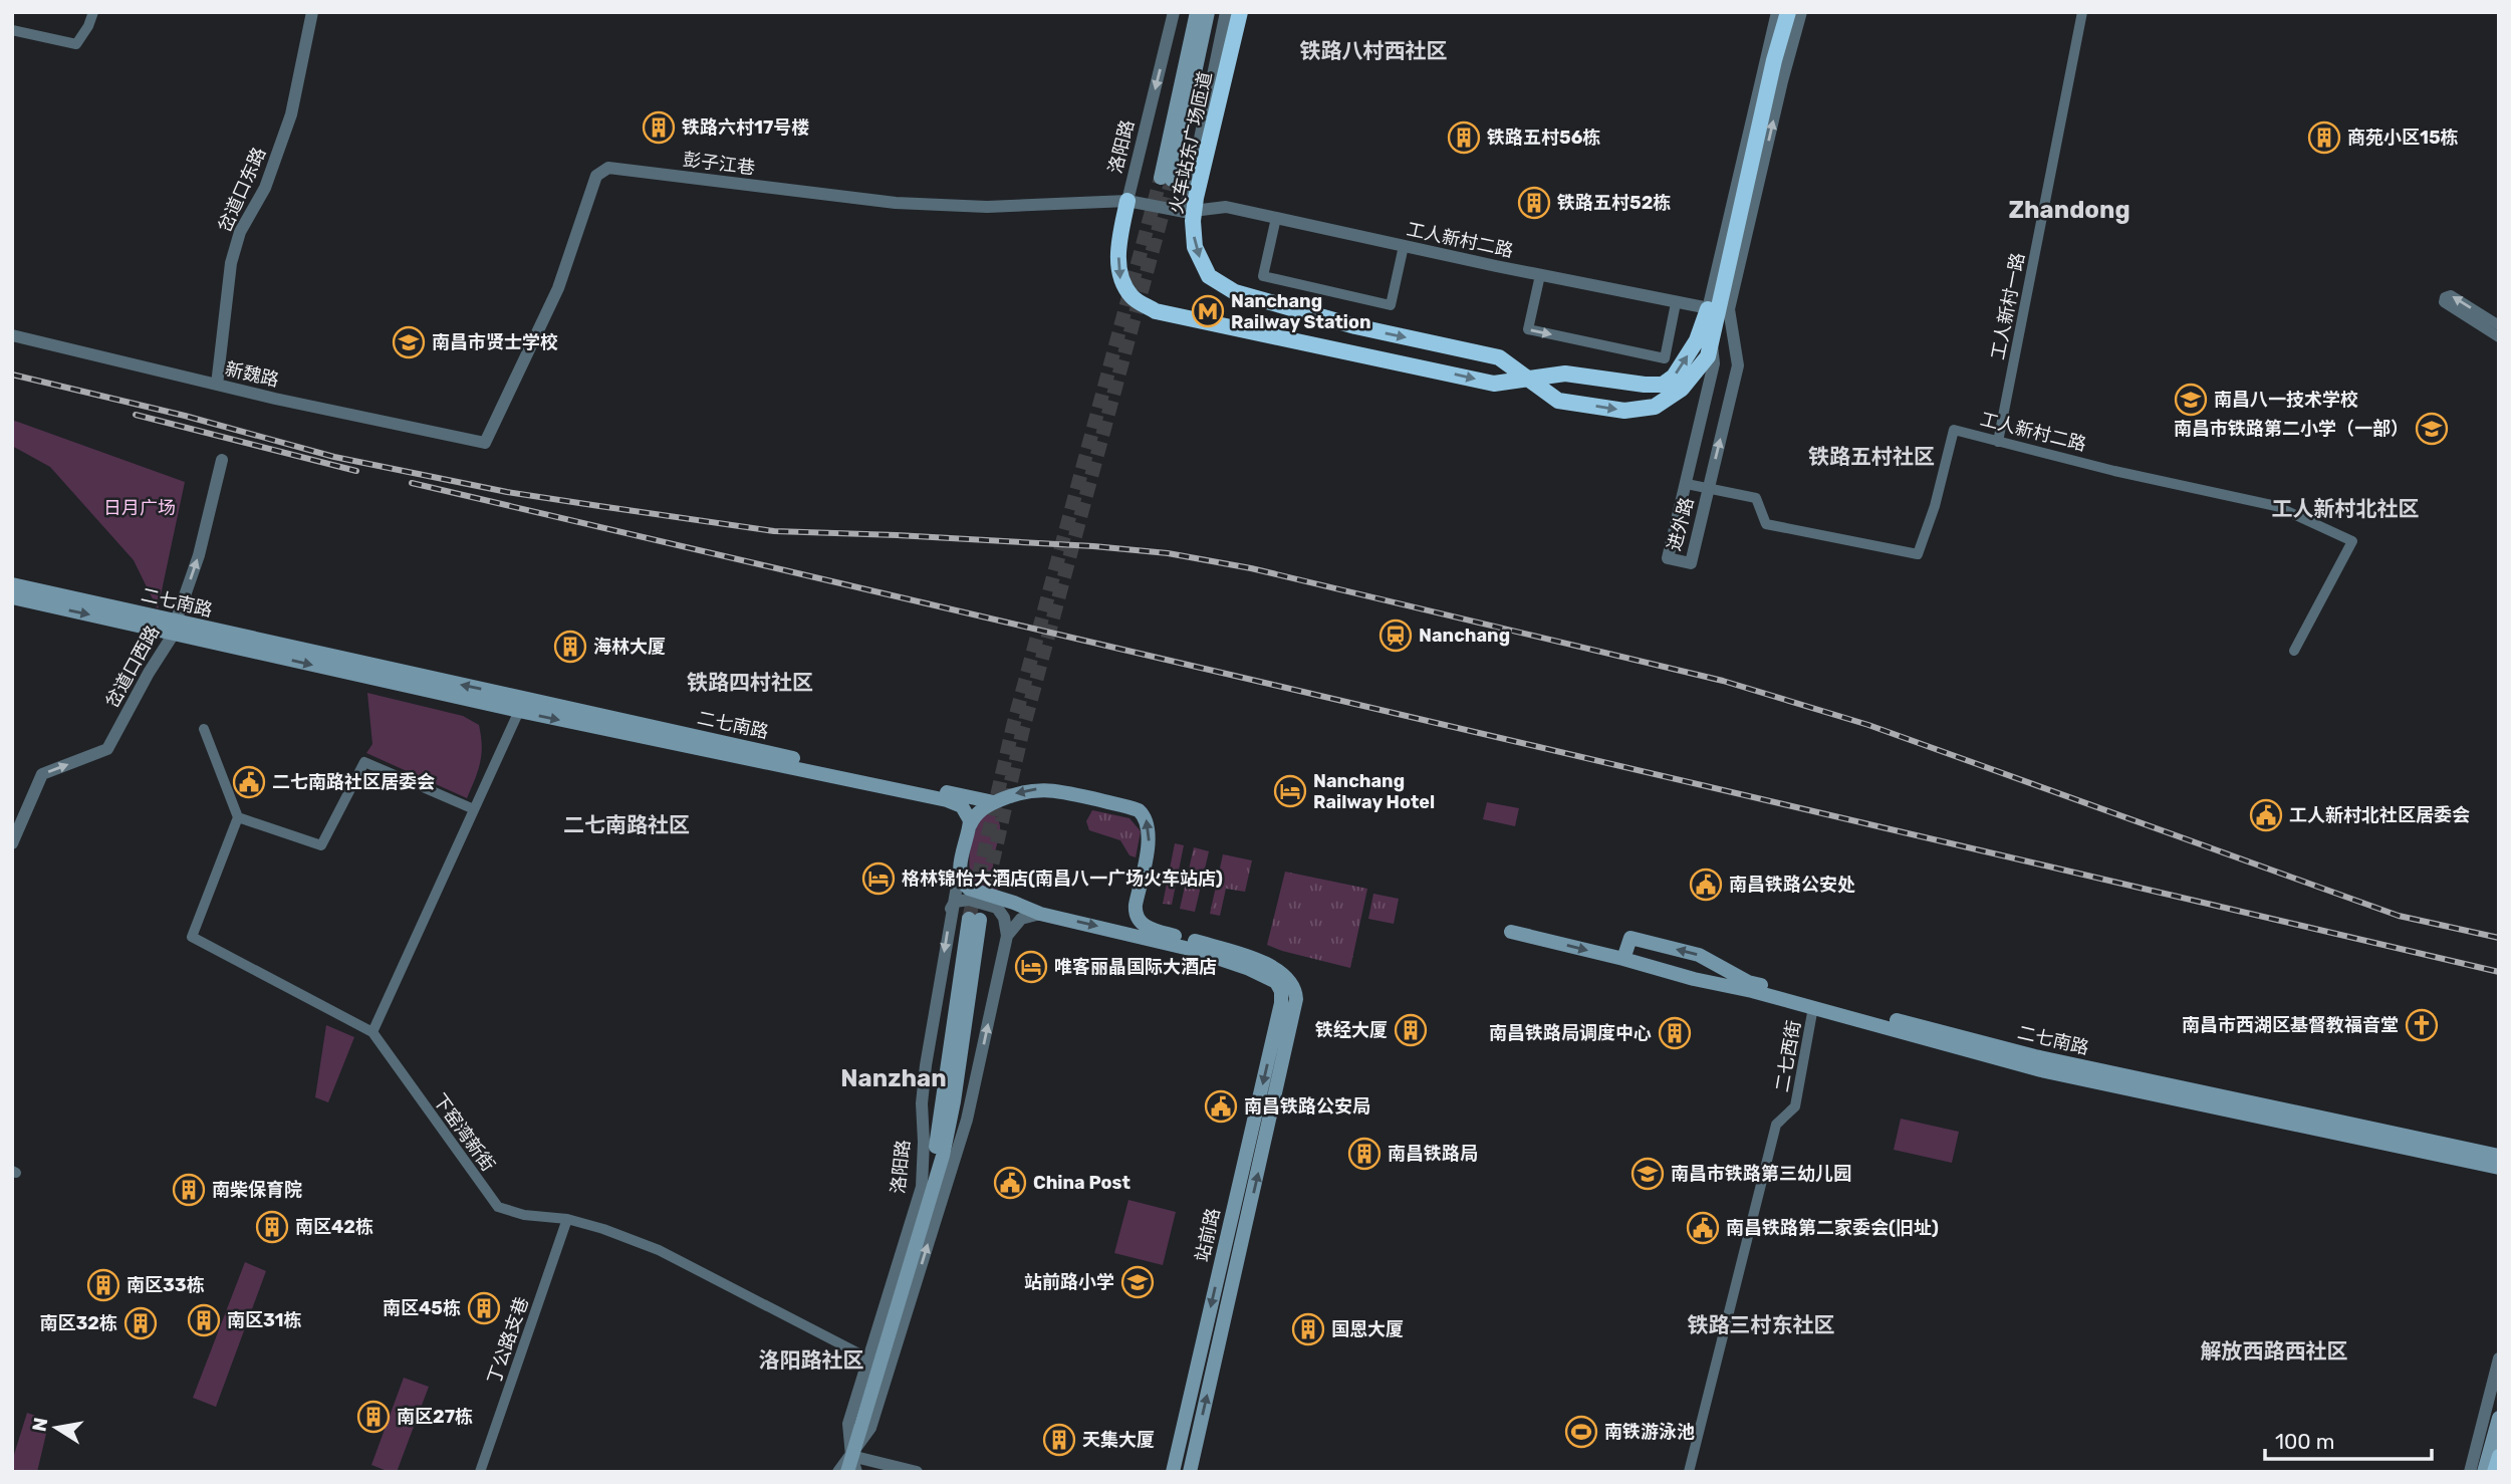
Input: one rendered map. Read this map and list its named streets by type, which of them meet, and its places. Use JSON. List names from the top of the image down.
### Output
{
  "streets": {
    "highway": ["火车站东广场匝道"],
    "main road": ["洛阳路", "二七南路", "站前路"],
    "street": [
      "彭子江巷",
      "岔道口东路",
      "工人新村二路",
      "工人新村一路",
      "新魏路",
      "进外路",
      "岔道口西路",
      "二七西街",
      "下窑湾新街",
      "丁公路支巷"
    ]
  },
  "crossings": [
    ["洛阳路", "彭子江巷"],
    ["洛阳路", "工人新村二路"],
    ["洛阳路", "下窑湾新街"],
    ["彭子江巷", "新魏路"],
    ["岔道口东路", "新魏路"],
    ["工人新村二路", "工人新村一路"],
    ["工人新村二路", "进外路"],
    ["二七南路", "岔道口西路"],
    ["二七南路", "二七西街"],
    ["下窑湾新街", "丁公路支巷"]
  ],
  "one_way": ["岔道口西路"],
  "districts": [
    "铁路八村西社区",
    "Zhandong",
    "铁路五村社区",
    "工人新村北社区",
    "铁路四村社区",
    "二七南路社区",
    "Nanzhan",
    "铁路三村东社区",
    "解放西路西社区",
    "洛阳路社区"
  ],
  "parks": ["日月广场"],
  "places": {
    "building": [
      "铁路六村17号楼",
      "铁路五村56栋",
      "商苑小区15栋",
      "铁路五村52栋",
      "海林大厦",
      "铁经大厦",
      "南昌铁路局调度中心",
      "南昌铁路局",
      "南柴保育院",
      "南区42栋",
      "南区33栋",
      "南区45栋",
      "南区31栋",
      "南区32栋",
      "国恩大厦",
      "南区27栋",
      "天集大厦"
    ],
    "metro station": ["Nanchang Railway Station"],
    "school or university": [
      "南昌市贤士学校",
      "南昌八一技术学校",
      "南昌市铁路第二小学（一部）",
      "南昌市铁路第三幼儿园",
      "站前路小学"
    ],
    "station": ["Nanchang"],
    "public building": [
      "二七南路社区居委会",
      "工人新村北社区居委会",
      "南昌铁路公安处",
      "南昌铁路公安局",
      "China Post",
      "南昌铁路第二家委会(旧址)"
    ],
    "hotel": ["Nanchang Railway Hotel", "格林锦怡大酒店(南昌八一广场火车站店)", "唯客丽晶国际大酒店"],
    "church": ["南昌市西湖区基督教福音堂"],
    "sports": ["南铁游泳池"]
  },
  "scale_bar": "100 m",
  "north": "left"
}
